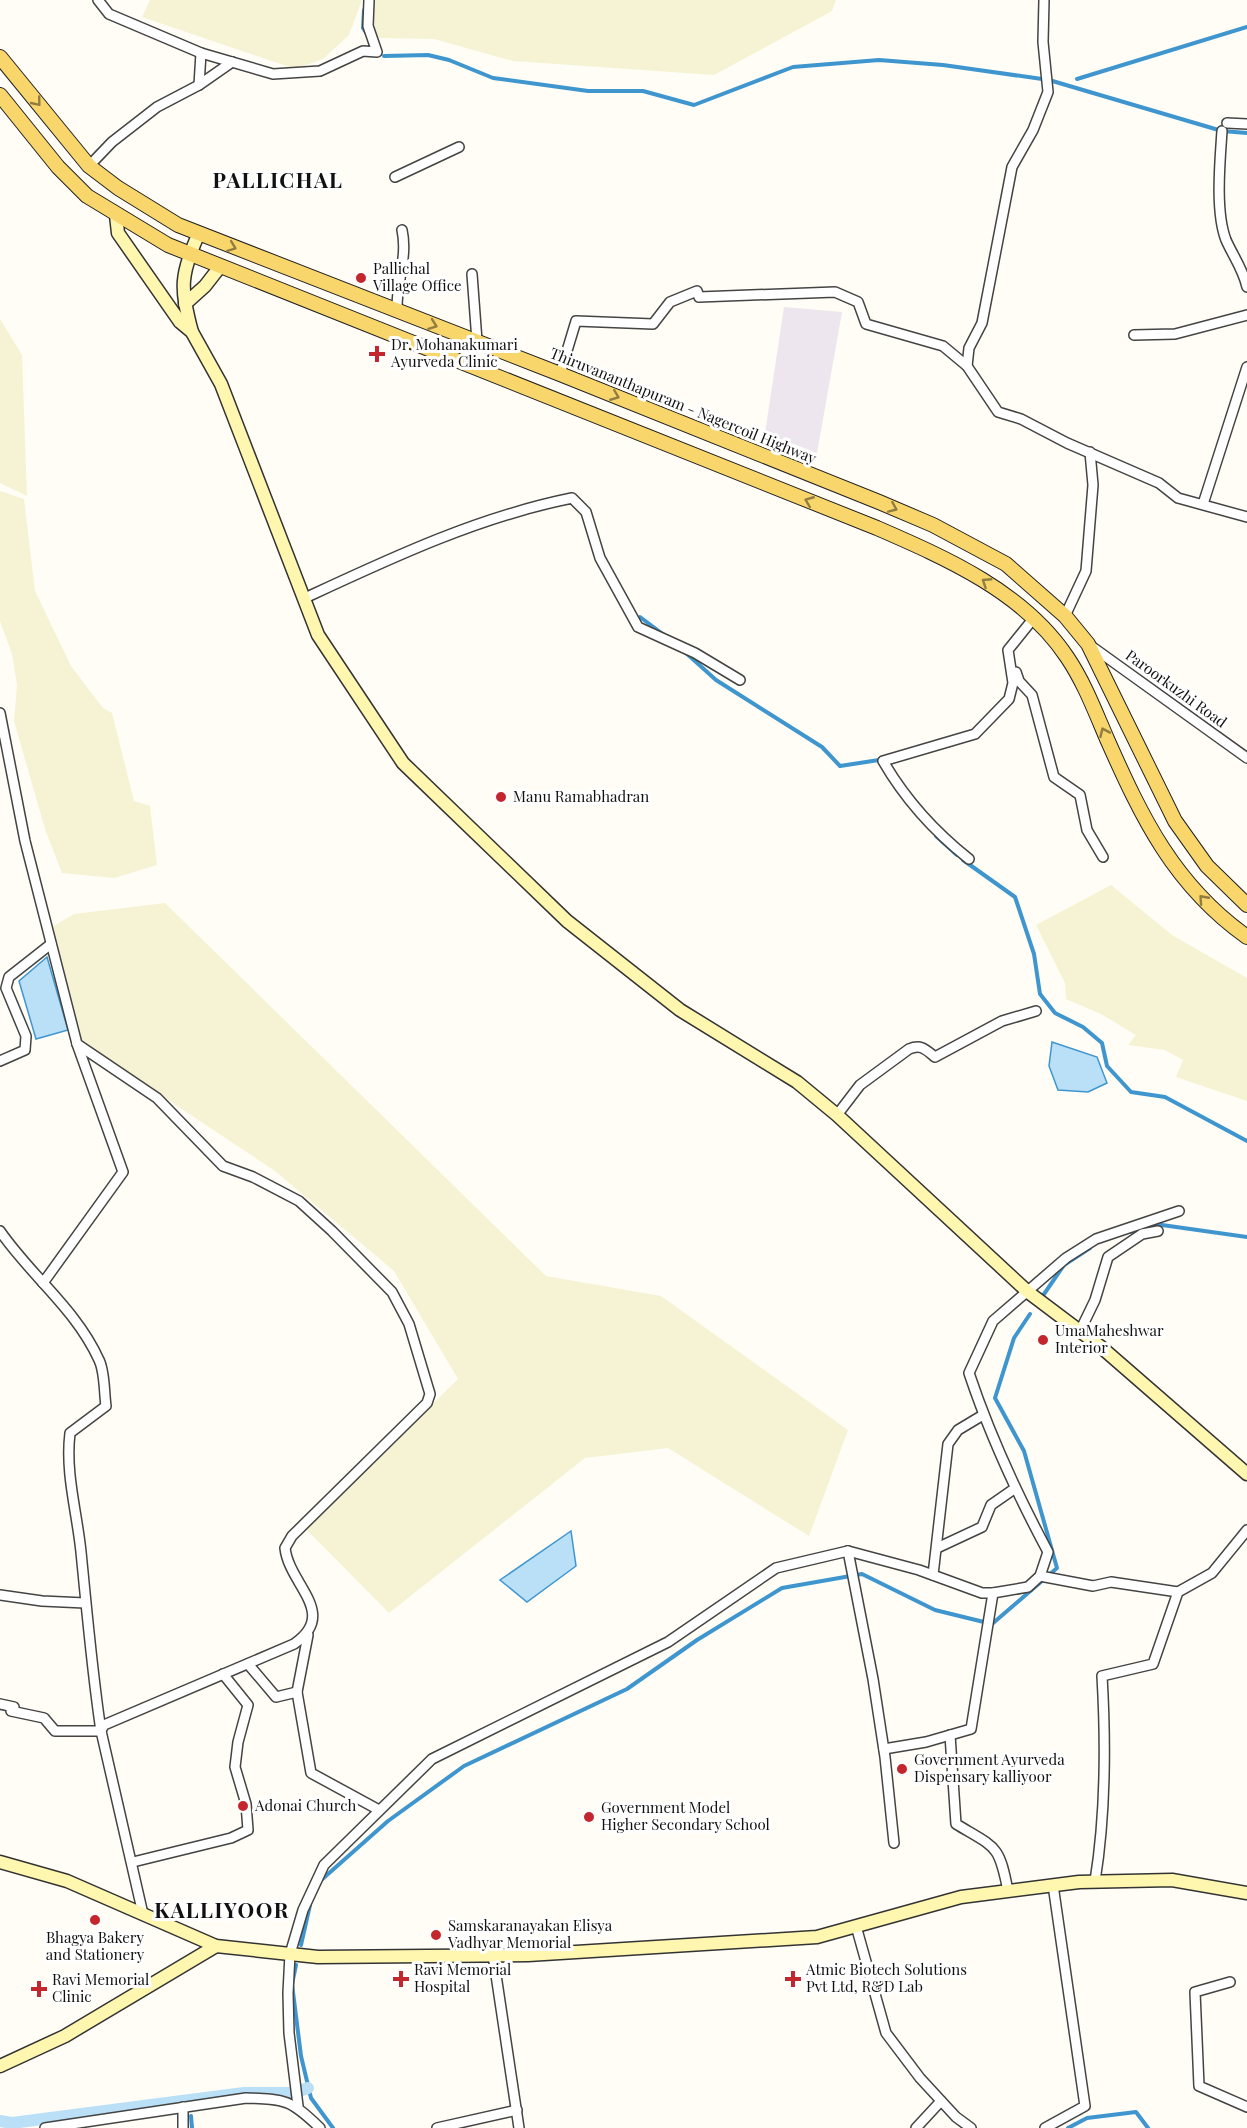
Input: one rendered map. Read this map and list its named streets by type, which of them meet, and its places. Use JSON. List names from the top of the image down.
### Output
{
  "streets": {
    "main road": ["Thiruvananthapuram - Nagercoil Highway"],
    "street": ["Paroorkuzhi Road"]
  },
  "crossings": [
    ["Thiruvananthapuram - Nagercoil Highway", "Paroorkuzhi Road"]
  ],
  "districts": ["PALLICHAL", "KALLIYOOR"],
  "places": {
    "other": [
      "Pallichal Village Office",
      "Manu Ramabhadran",
      "UmaMaheshwar Interior",
      "Government Ayurveda Dispensary kalliyoor",
      "Adonai Church",
      "Government Model Higher Secondary School",
      "Bhagya Bakery and Stationery",
      "Samskaranayakan Elisya Vadhyar Memorial"
    ],
    "health": [
      "Dr. Mohanakumari Ayurveda Clinic",
      "Ravi Memorial Hospital",
      "Atmic Biotech Solutions Pvt Ltd, R&D Lab",
      "Ravi Memorial Clinic"
    ]
  }
}
